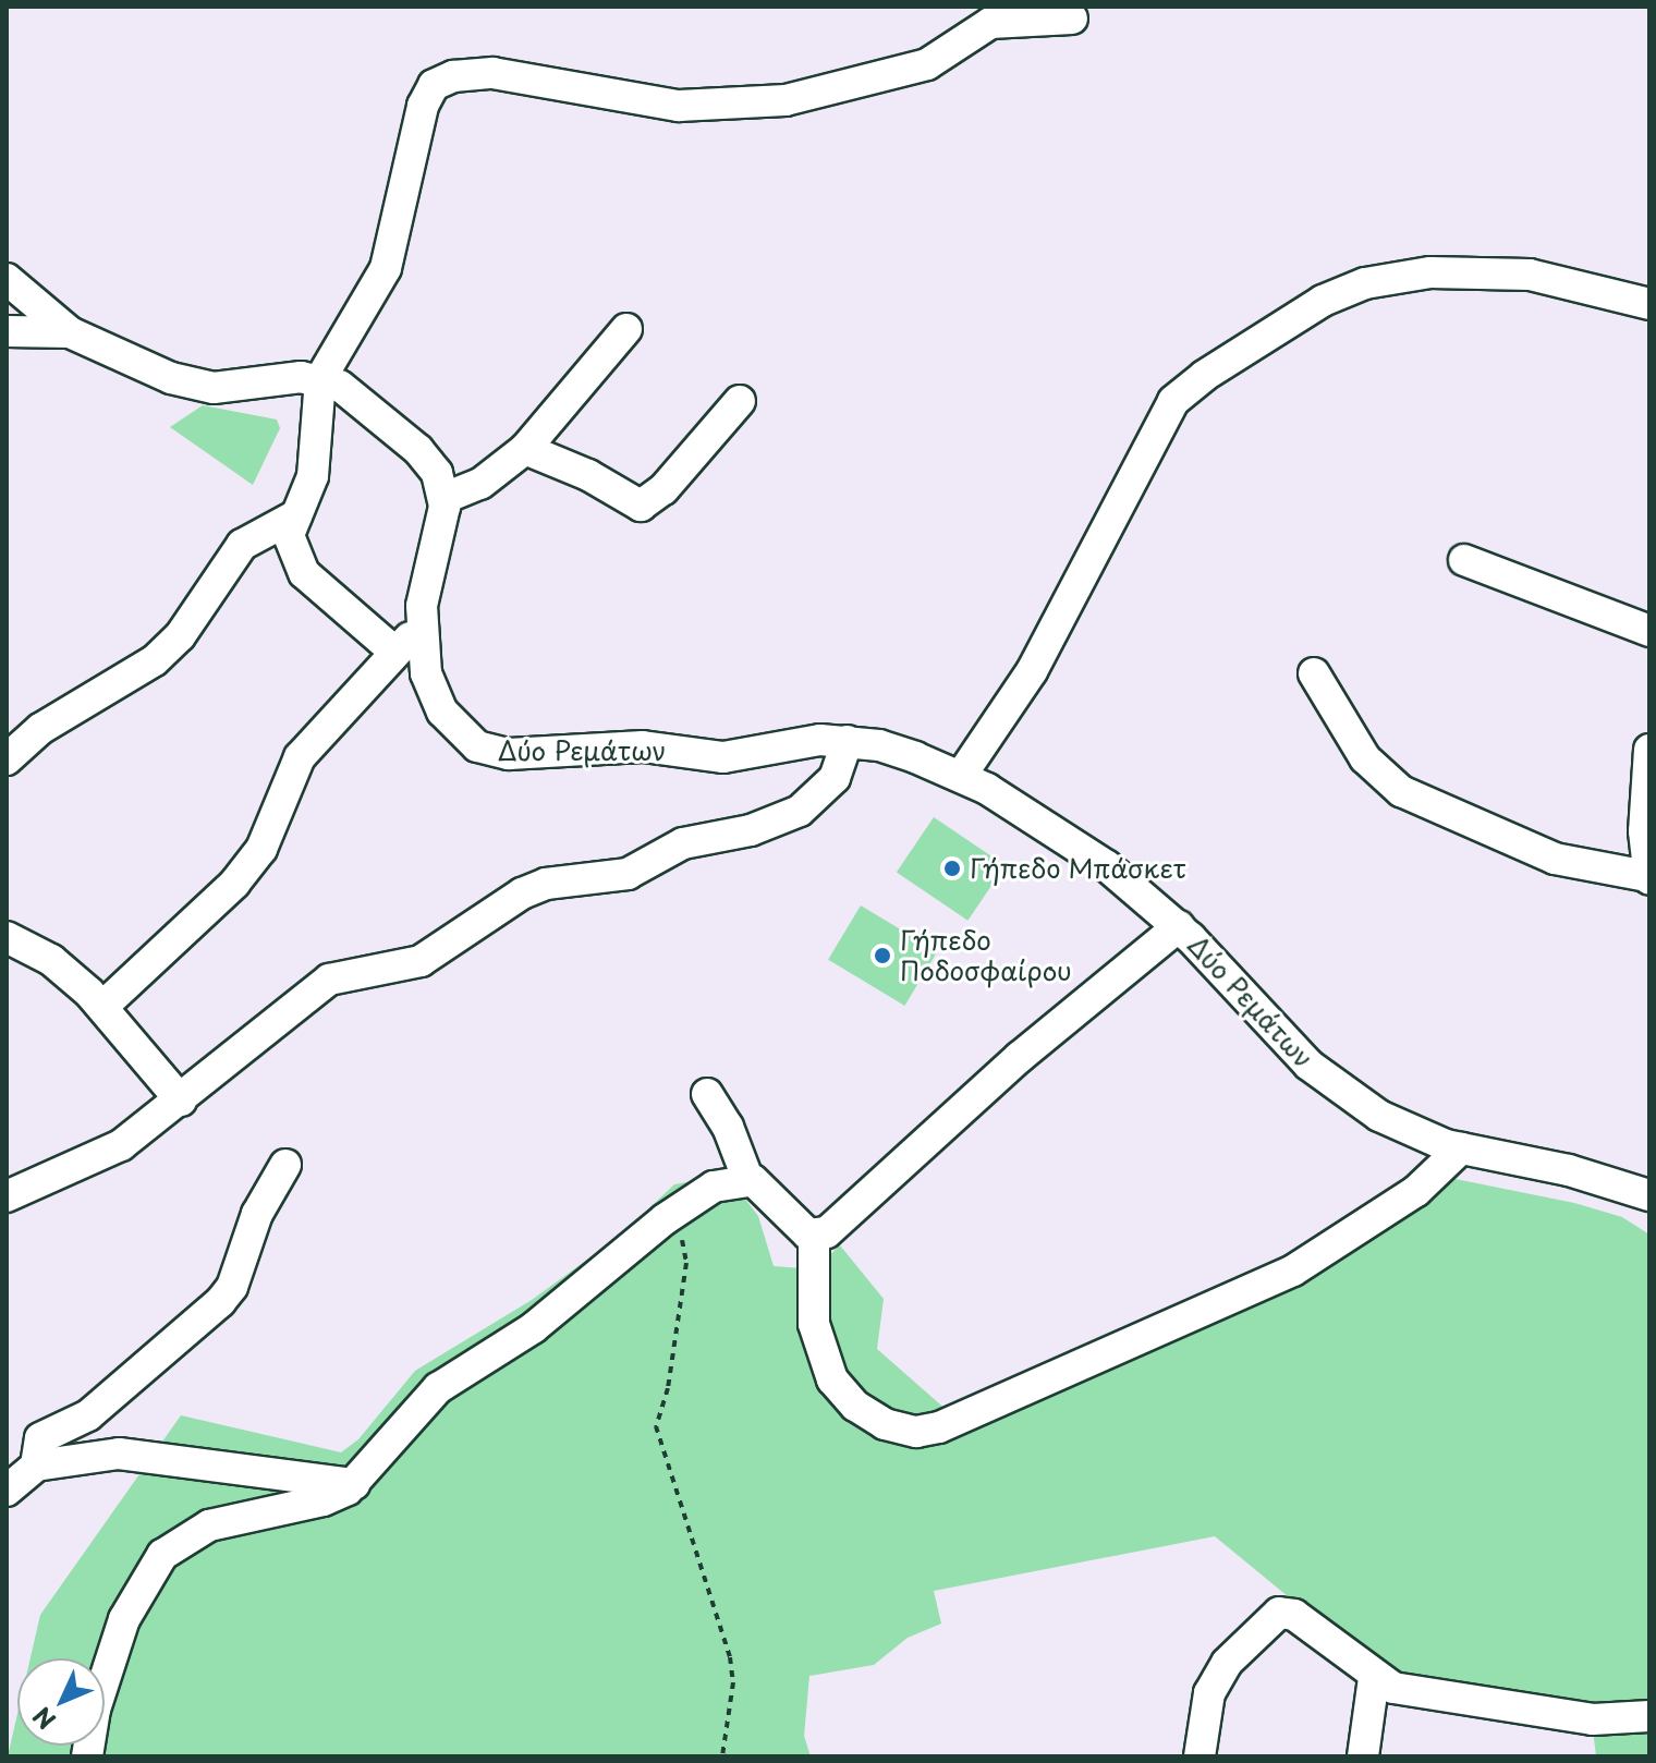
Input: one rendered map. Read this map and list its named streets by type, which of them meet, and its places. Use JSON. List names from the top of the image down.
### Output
{
  "streets": {
    "street": ["Δύο Ρεμάτων"]
  },
  "places": ["Γήπεδο Μπάσκετ", "Γήπεδο Ποδοσφαίρου"],
  "north": "bottom left"
}
